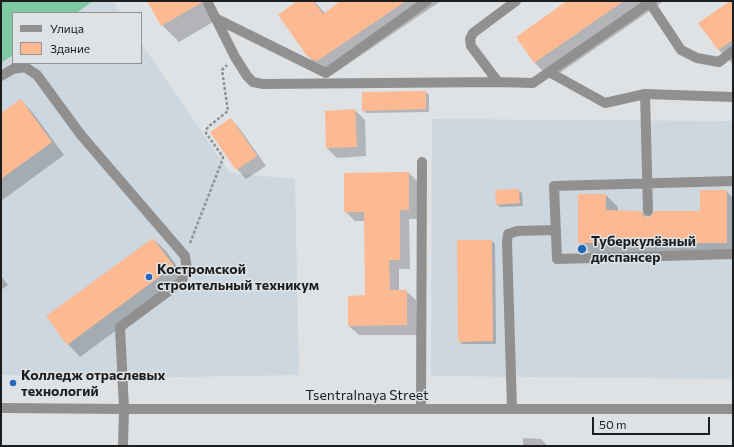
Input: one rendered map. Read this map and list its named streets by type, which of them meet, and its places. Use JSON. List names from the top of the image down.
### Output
{
  "streets": {
    "street": ["Tsentralnaya Street"]
  },
  "places": ["Туберкулёзный диспансер", "Костромской строительный техникум", "Колледж отраслевых технологий"],
  "legend": ["Улица", "Здание"],
  "scale_bar": "50 m"
}
